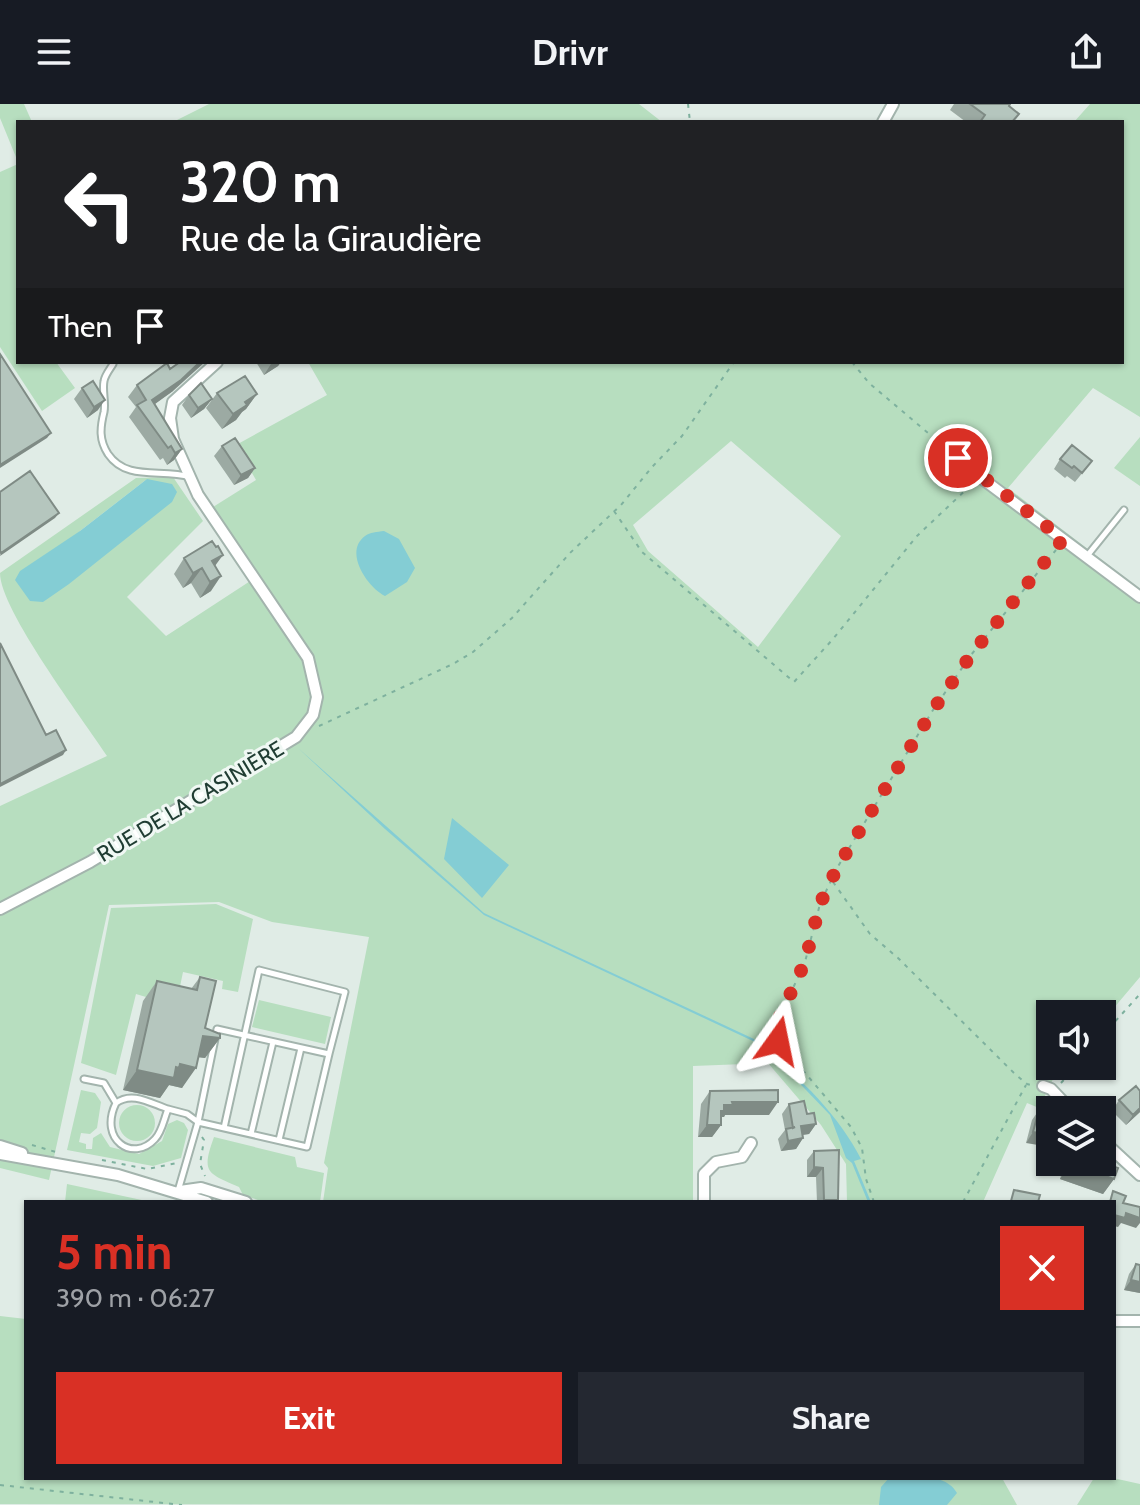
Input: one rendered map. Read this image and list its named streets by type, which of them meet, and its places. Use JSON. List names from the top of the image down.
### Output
{
  "streets": {
    "street": ["RUE DE LA CASINIÈRE"]
  },
  "page": {
    "header": "Drivr",
    "turn": ["320 m", "Rue de la Giraudière"],
    "then": "Then",
    "heading": ["5 min", "390 m · 06:27"],
    "buttons": ["Exit", "Share"]
  }
}
